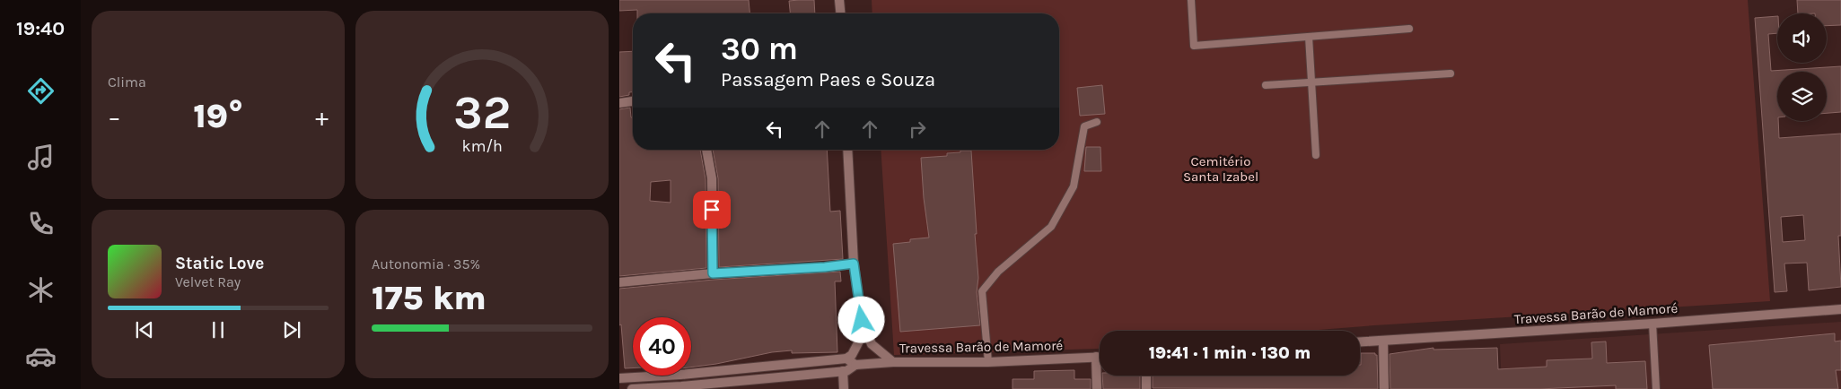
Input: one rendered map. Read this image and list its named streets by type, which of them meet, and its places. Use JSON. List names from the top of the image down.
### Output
{
  "streets": {
    "street": ["Travessa Barão de Mamoré"]
  },
  "parks": ["Cemitério Santa Izabel"],
  "page": {
    "tabs": "19:40",
    "tile": [
      "Clima",
      ["Autonomia · 35%", "175 km"]
    ],
    "turn": ["30 m", "Passagem Paes e Souza"],
    "heat": ["−", "19°", "+"],
    "song": ["Static Love", "Velvet Ray"],
    "limit": "40",
    "trip": "19:41 · 1 min · 130 m",
    "gauge": ["32", "km/h"]
  }
}
